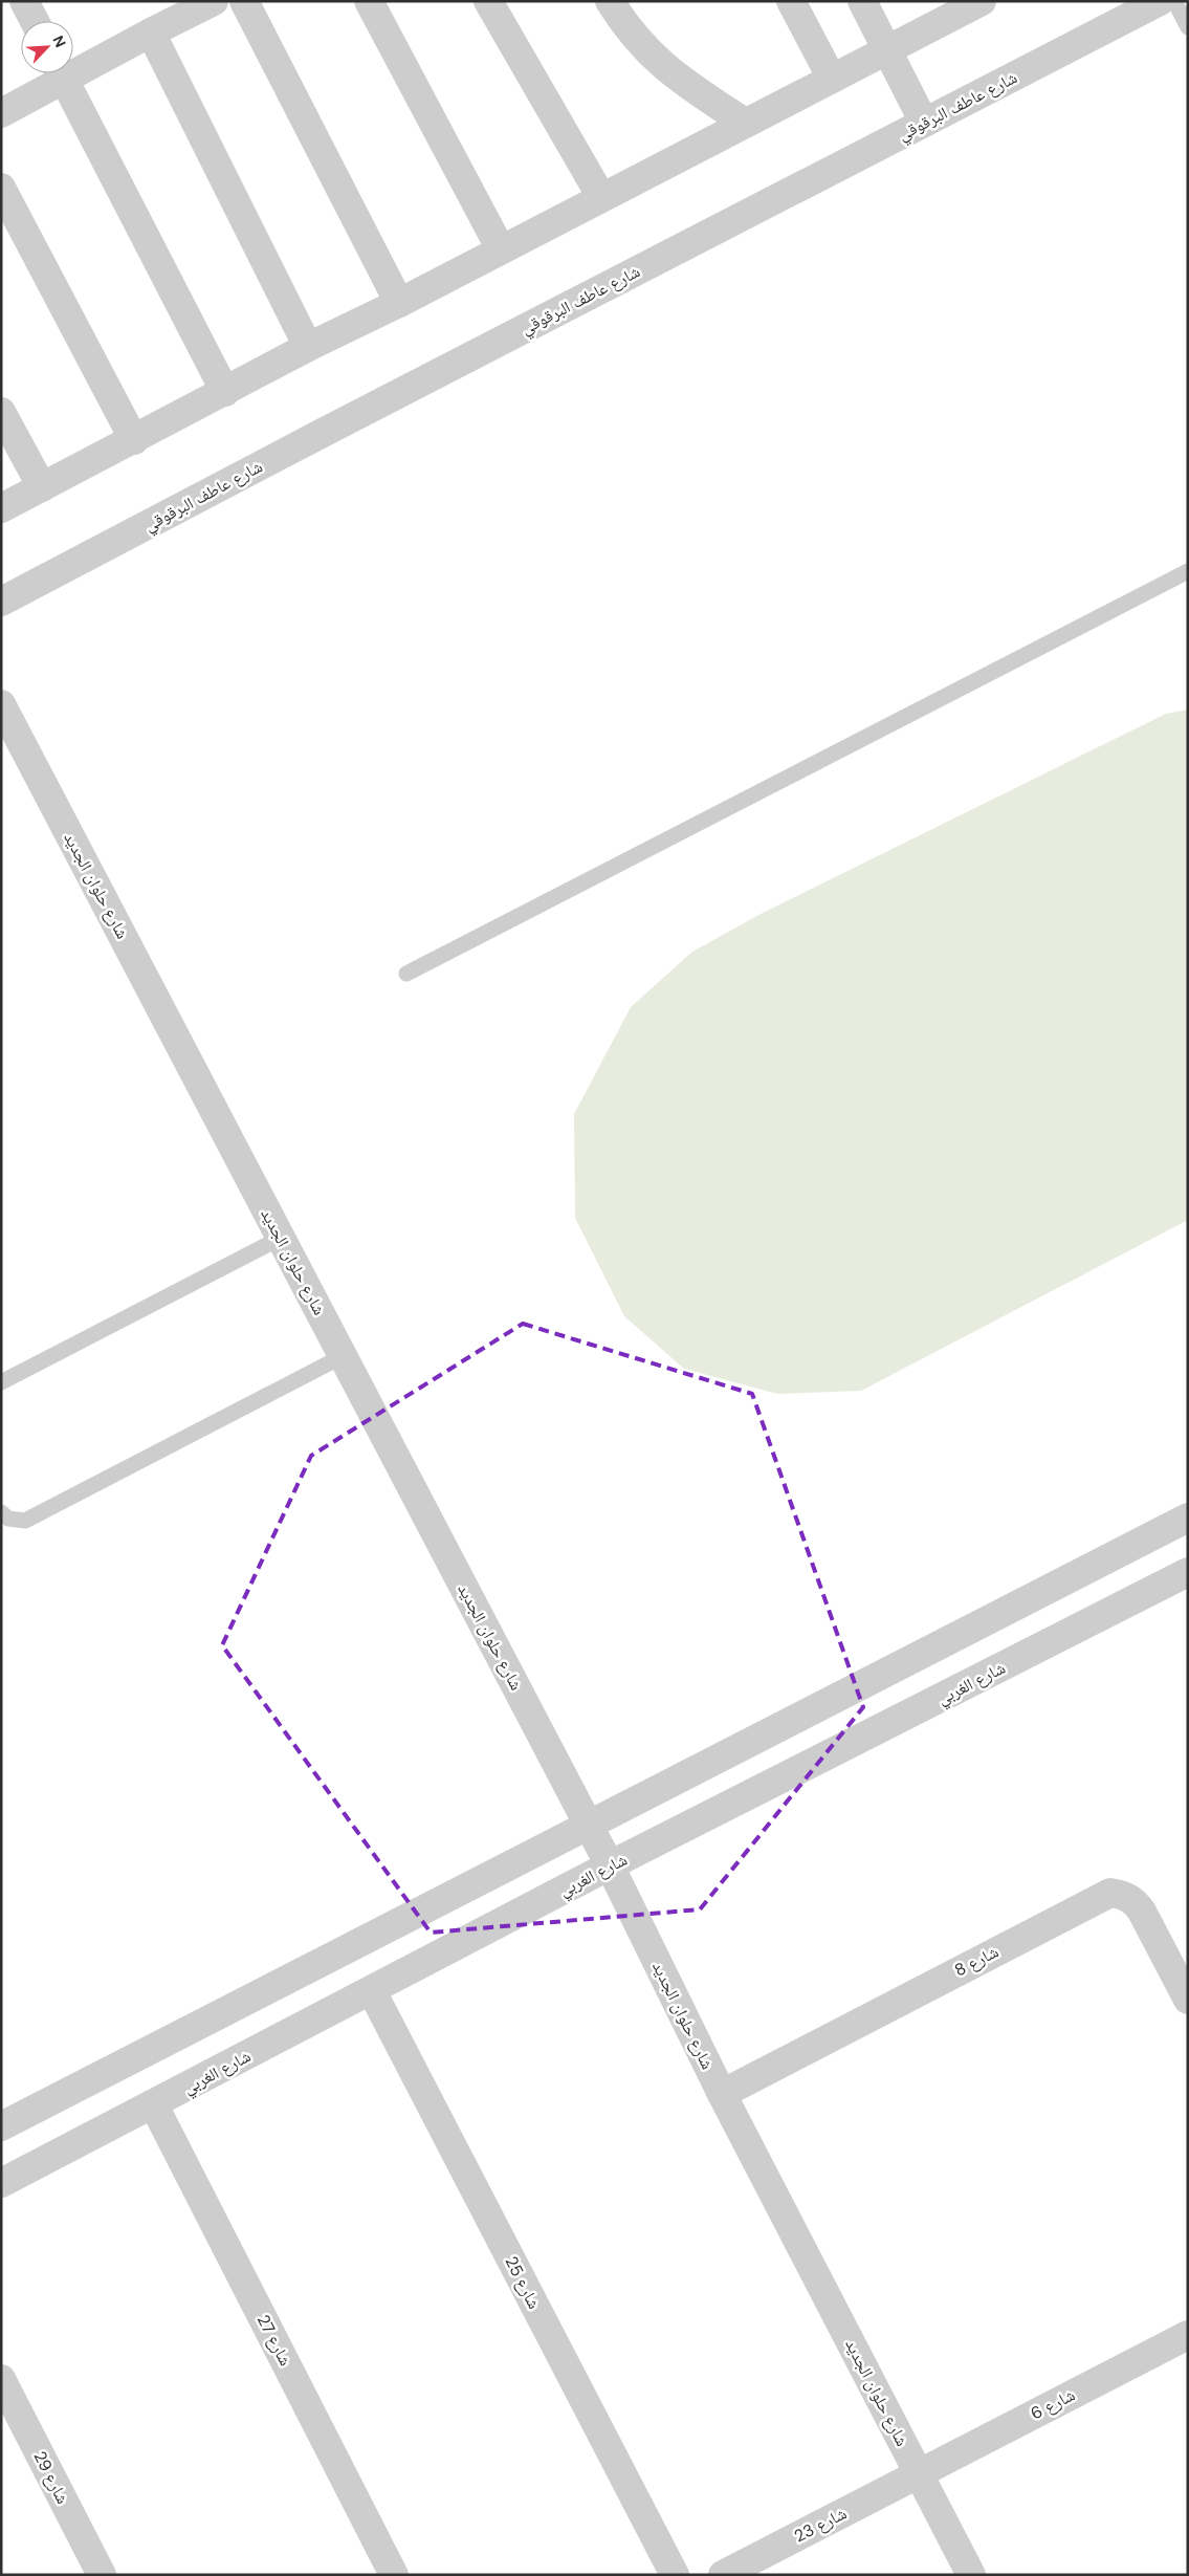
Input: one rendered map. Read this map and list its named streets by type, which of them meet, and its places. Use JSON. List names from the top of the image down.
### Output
{
  "streets": {
    "street": [
      "شارع عاطف البرقوقي",
      "شارع حلوان الجديد",
      "شارع الغربي",
      "شارع 8",
      "شارع 25",
      "شارع 27",
      "شارع 6",
      "شارع 29",
      "شارع 23"
    ]
  },
  "crossings": [
    ["شارع حلوان الجديد", "شارع الغربي"],
    ["شارع حلوان الجديد", "شارع 8"],
    ["شارع حلوان الجديد", "شارع 6"],
    ["شارع حلوان الجديد", "شارع 23"],
    ["شارع الغربي", "شارع 25"],
    ["شارع الغربي", "شارع 27"],
    ["شارع 6", "شارع 23"]
  ],
  "north": "top right"
}
